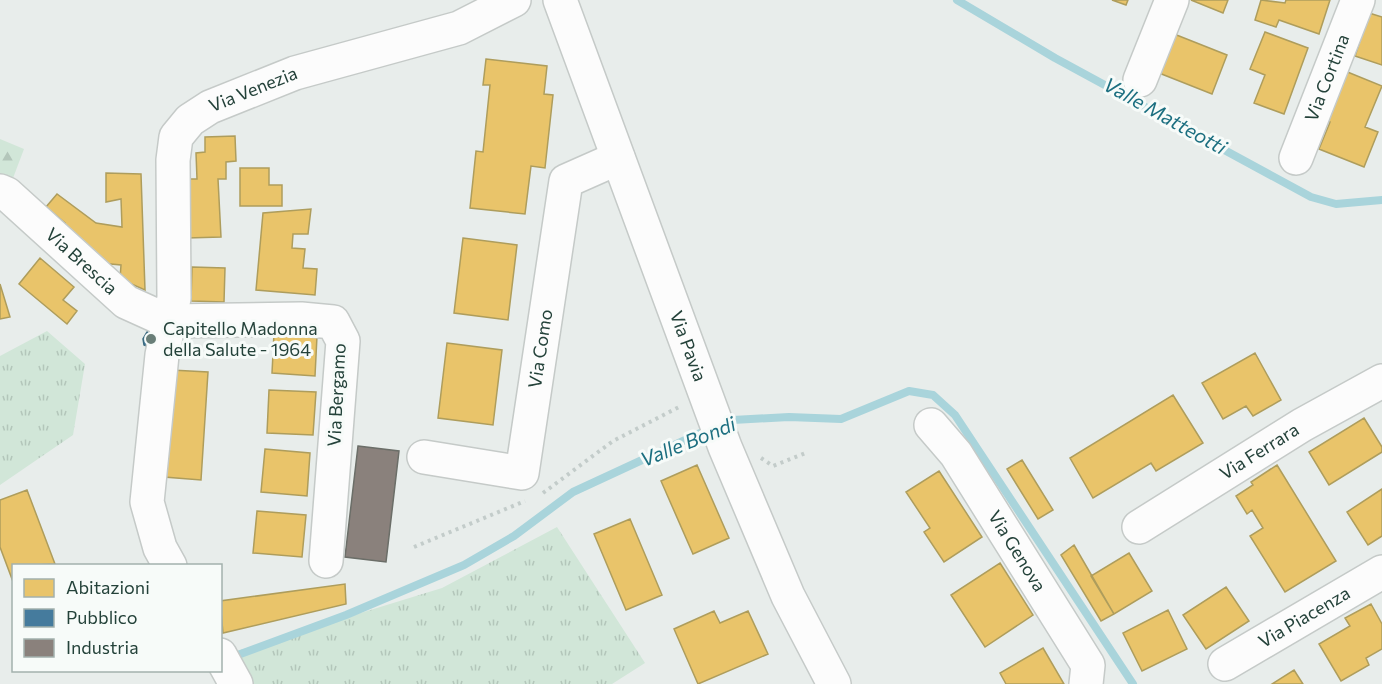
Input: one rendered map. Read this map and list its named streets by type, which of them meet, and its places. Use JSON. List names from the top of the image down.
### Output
{
  "streets": {
    "street": [
      "Via Cortina",
      "Via Venezia",
      "Via Brescia",
      "Via Pavia",
      "Via Como",
      "Via Bergamo",
      "Via Ferrara",
      "Via Genova",
      "Via Piacenza"
    ]
  },
  "crossings": [
    ["Via Venezia", "Via Brescia"],
    ["Via Venezia", "Via Bergamo"],
    ["Via Brescia", "Via Bergamo"],
    ["Via Pavia", "Via Como"]
  ],
  "water": ["Valle Matteotti", "Valle Bondi"],
  "places": ["Capitello Madonna della Salute - 1964"],
  "legend": ["Abitazioni", "Pubblico", "Industria"]
}
